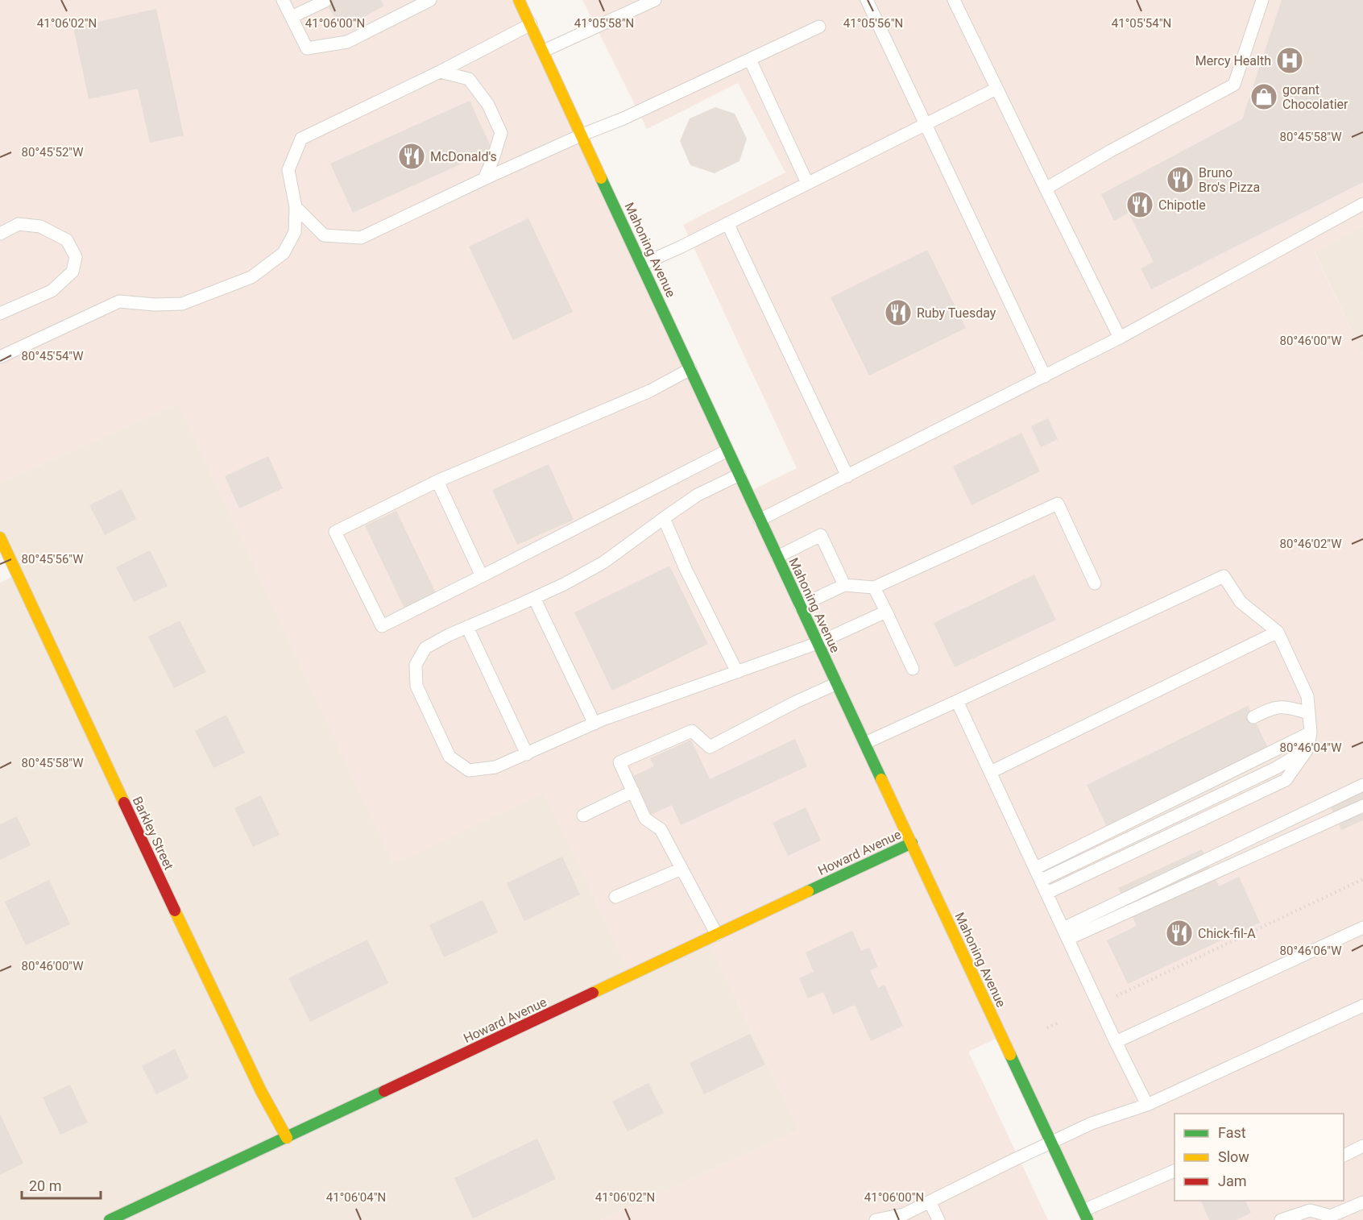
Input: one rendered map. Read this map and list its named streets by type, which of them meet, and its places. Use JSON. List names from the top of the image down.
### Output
{
  "streets": {
    "street": ["Mahoning Avenue", "Barkley Street", "Howard Avenue"]
  },
  "crossings": [
    ["Mahoning Avenue", "Howard Avenue"],
    ["Barkley Street", "Howard Avenue"]
  ],
  "places": {
    "hospital": ["Mercy Health"],
    "shop": ["gorant Chocolatier"],
    "restaurant": [
      "McDonald's",
      "Bruno Bro's Pizza",
      "Chipotle",
      "Ruby Tuesday",
      "Chick-fil-A"
    ]
  },
  "legend": ["Fast", "Slow", "Jam"],
  "scale_bar": "20 m",
  "coordinates": [
    "41°06'02\"N",
    "41°06'00\"N",
    "41°05'58\"N",
    "41°05'56\"N",
    "41°05'54\"N",
    "80°45'58\"W",
    "80°45'52\"W",
    "80°46'00\"W",
    "80°45'54\"W",
    "80°46'02\"W",
    "80°45'56\"W",
    "80°46'04\"W",
    "80°46'06\"W",
    "41°06'04\"N"
  ]
}
